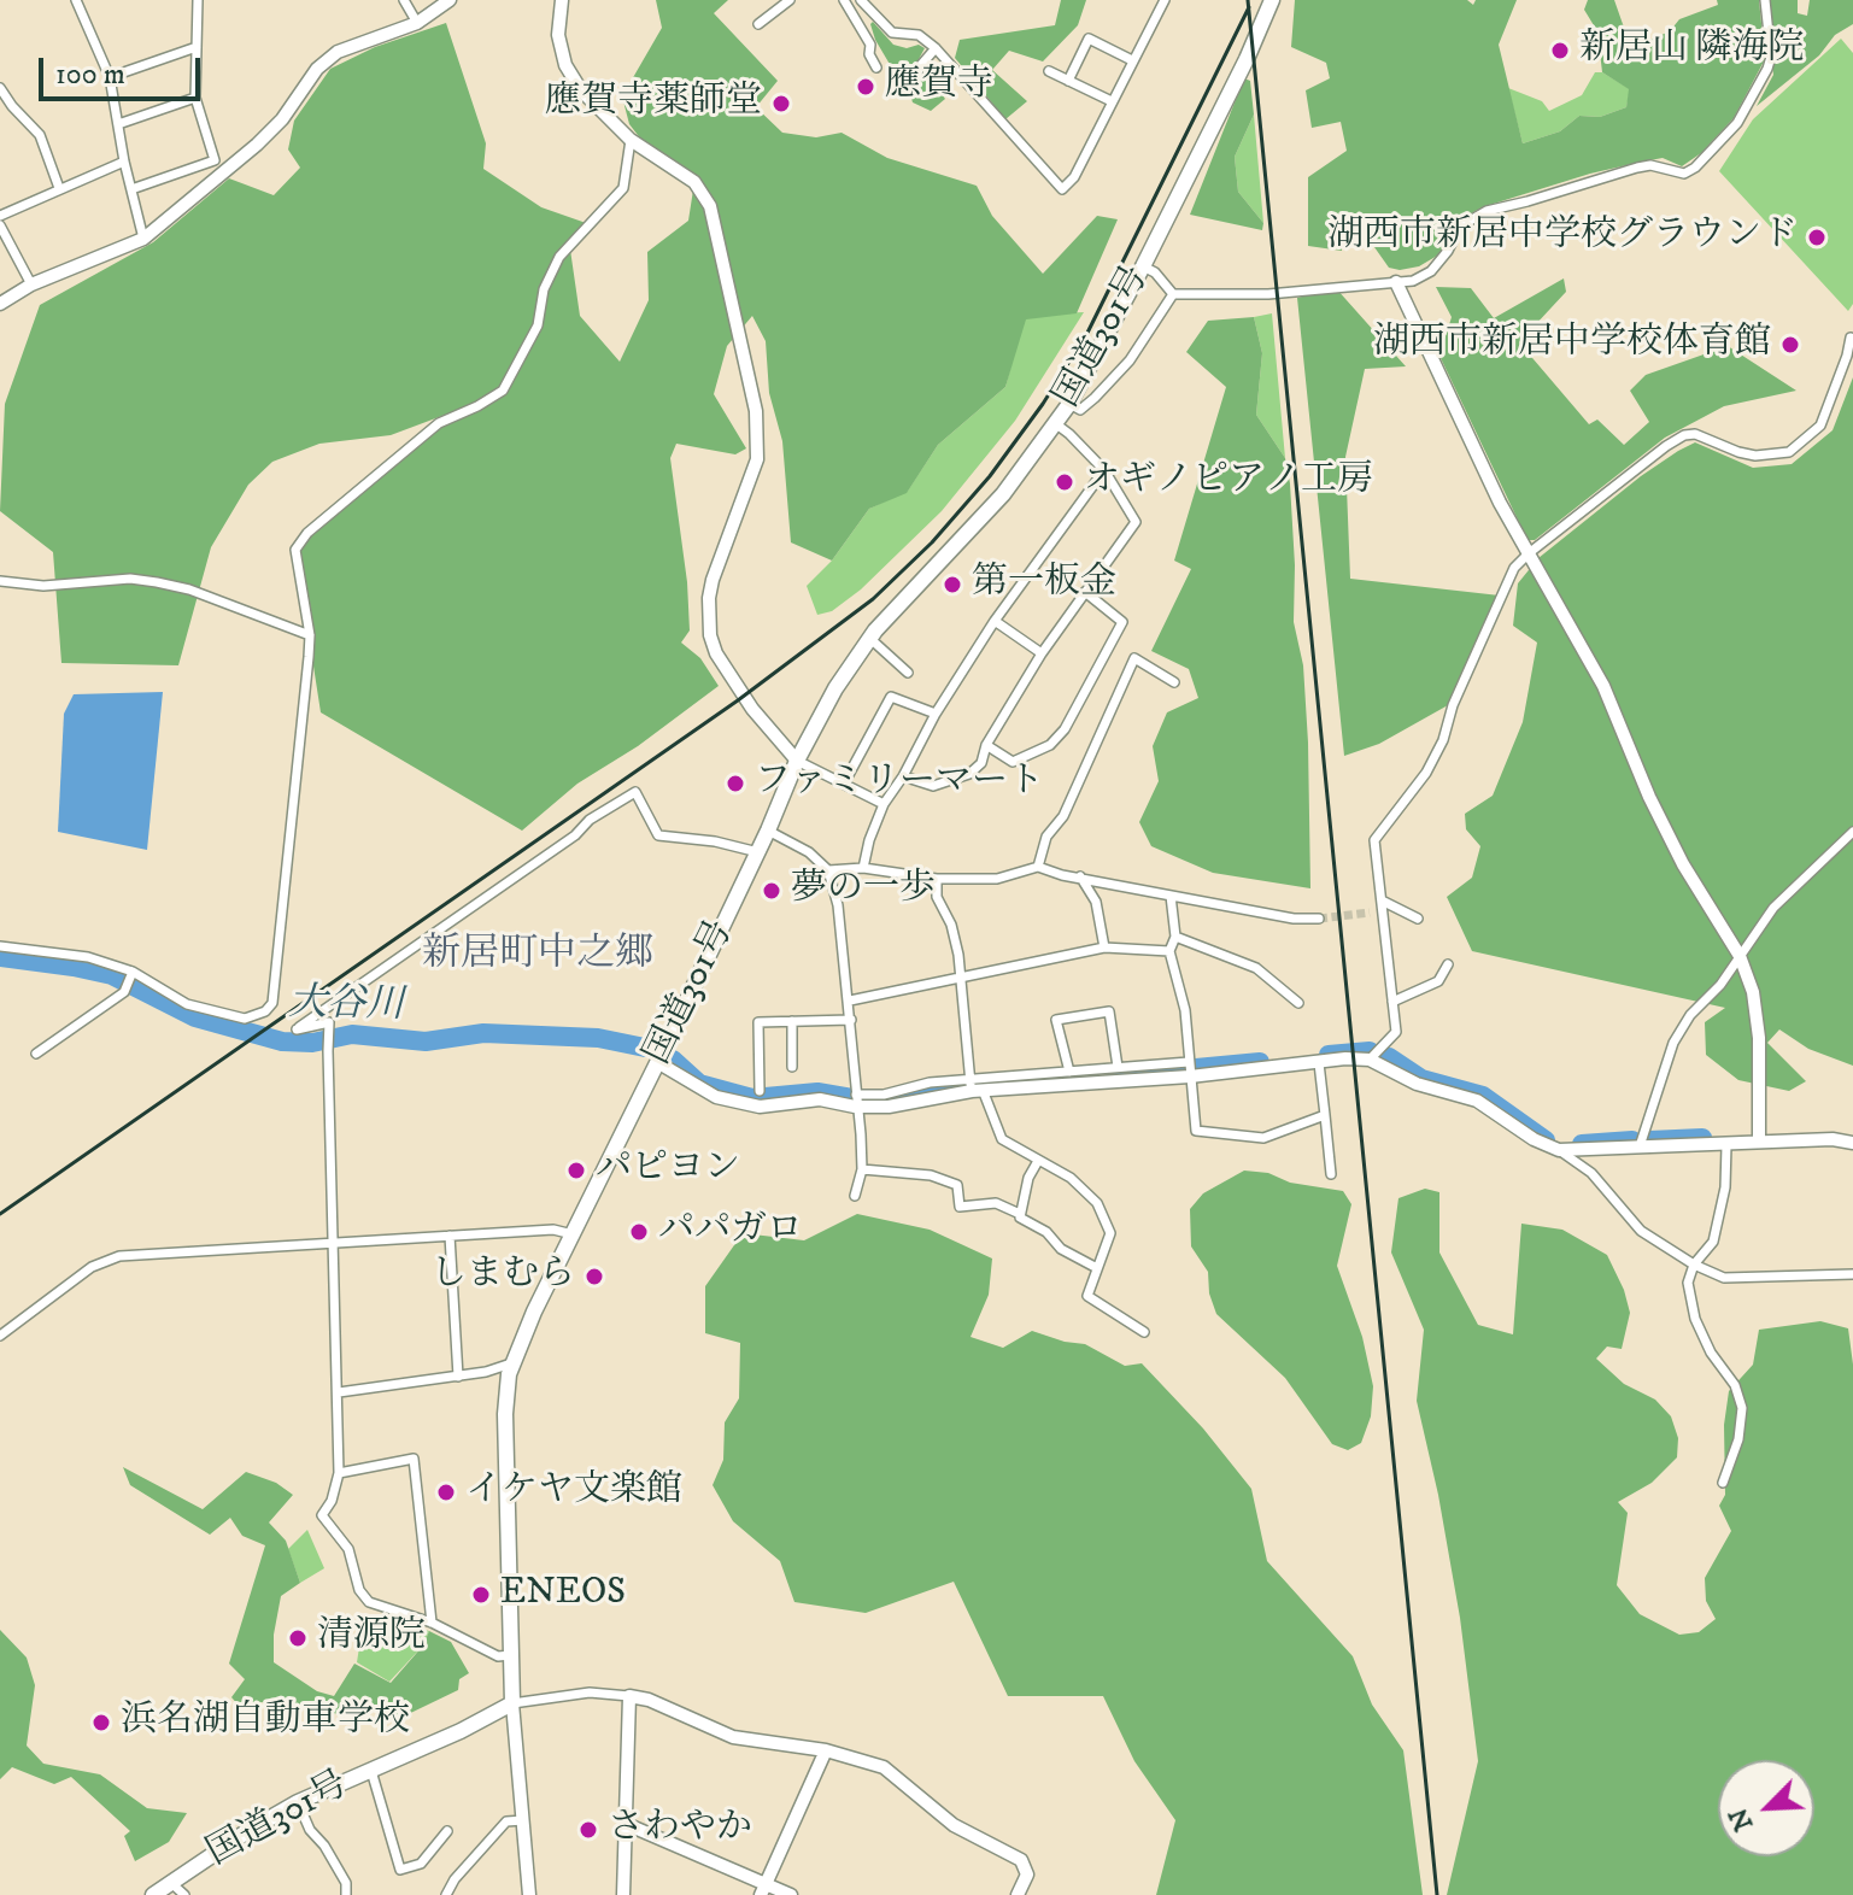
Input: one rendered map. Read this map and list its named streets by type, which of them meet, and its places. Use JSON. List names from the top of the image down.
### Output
{
  "streets": {
    "highway": ["国道301号"]
  },
  "districts": ["新居町中之郷"],
  "water": ["大谷川"],
  "places": [
    "新居山 隣海院",
    "應賀寺",
    "應賀寺薬師堂",
    "湖西市新居中学校グラウンド",
    "湖西市新居中学校体育館",
    "オギノピアノ工房",
    "第一板金",
    "ファミリーマート",
    "夢の一歩",
    "パピヨン",
    "パパガロ",
    "しまむら",
    "イケヤ文楽館",
    "ENEOS",
    "清源院",
    "浜名湖自動車学校",
    "さわやか"
  ],
  "scale_bar": "100 m",
  "north": "bottom left"
}
